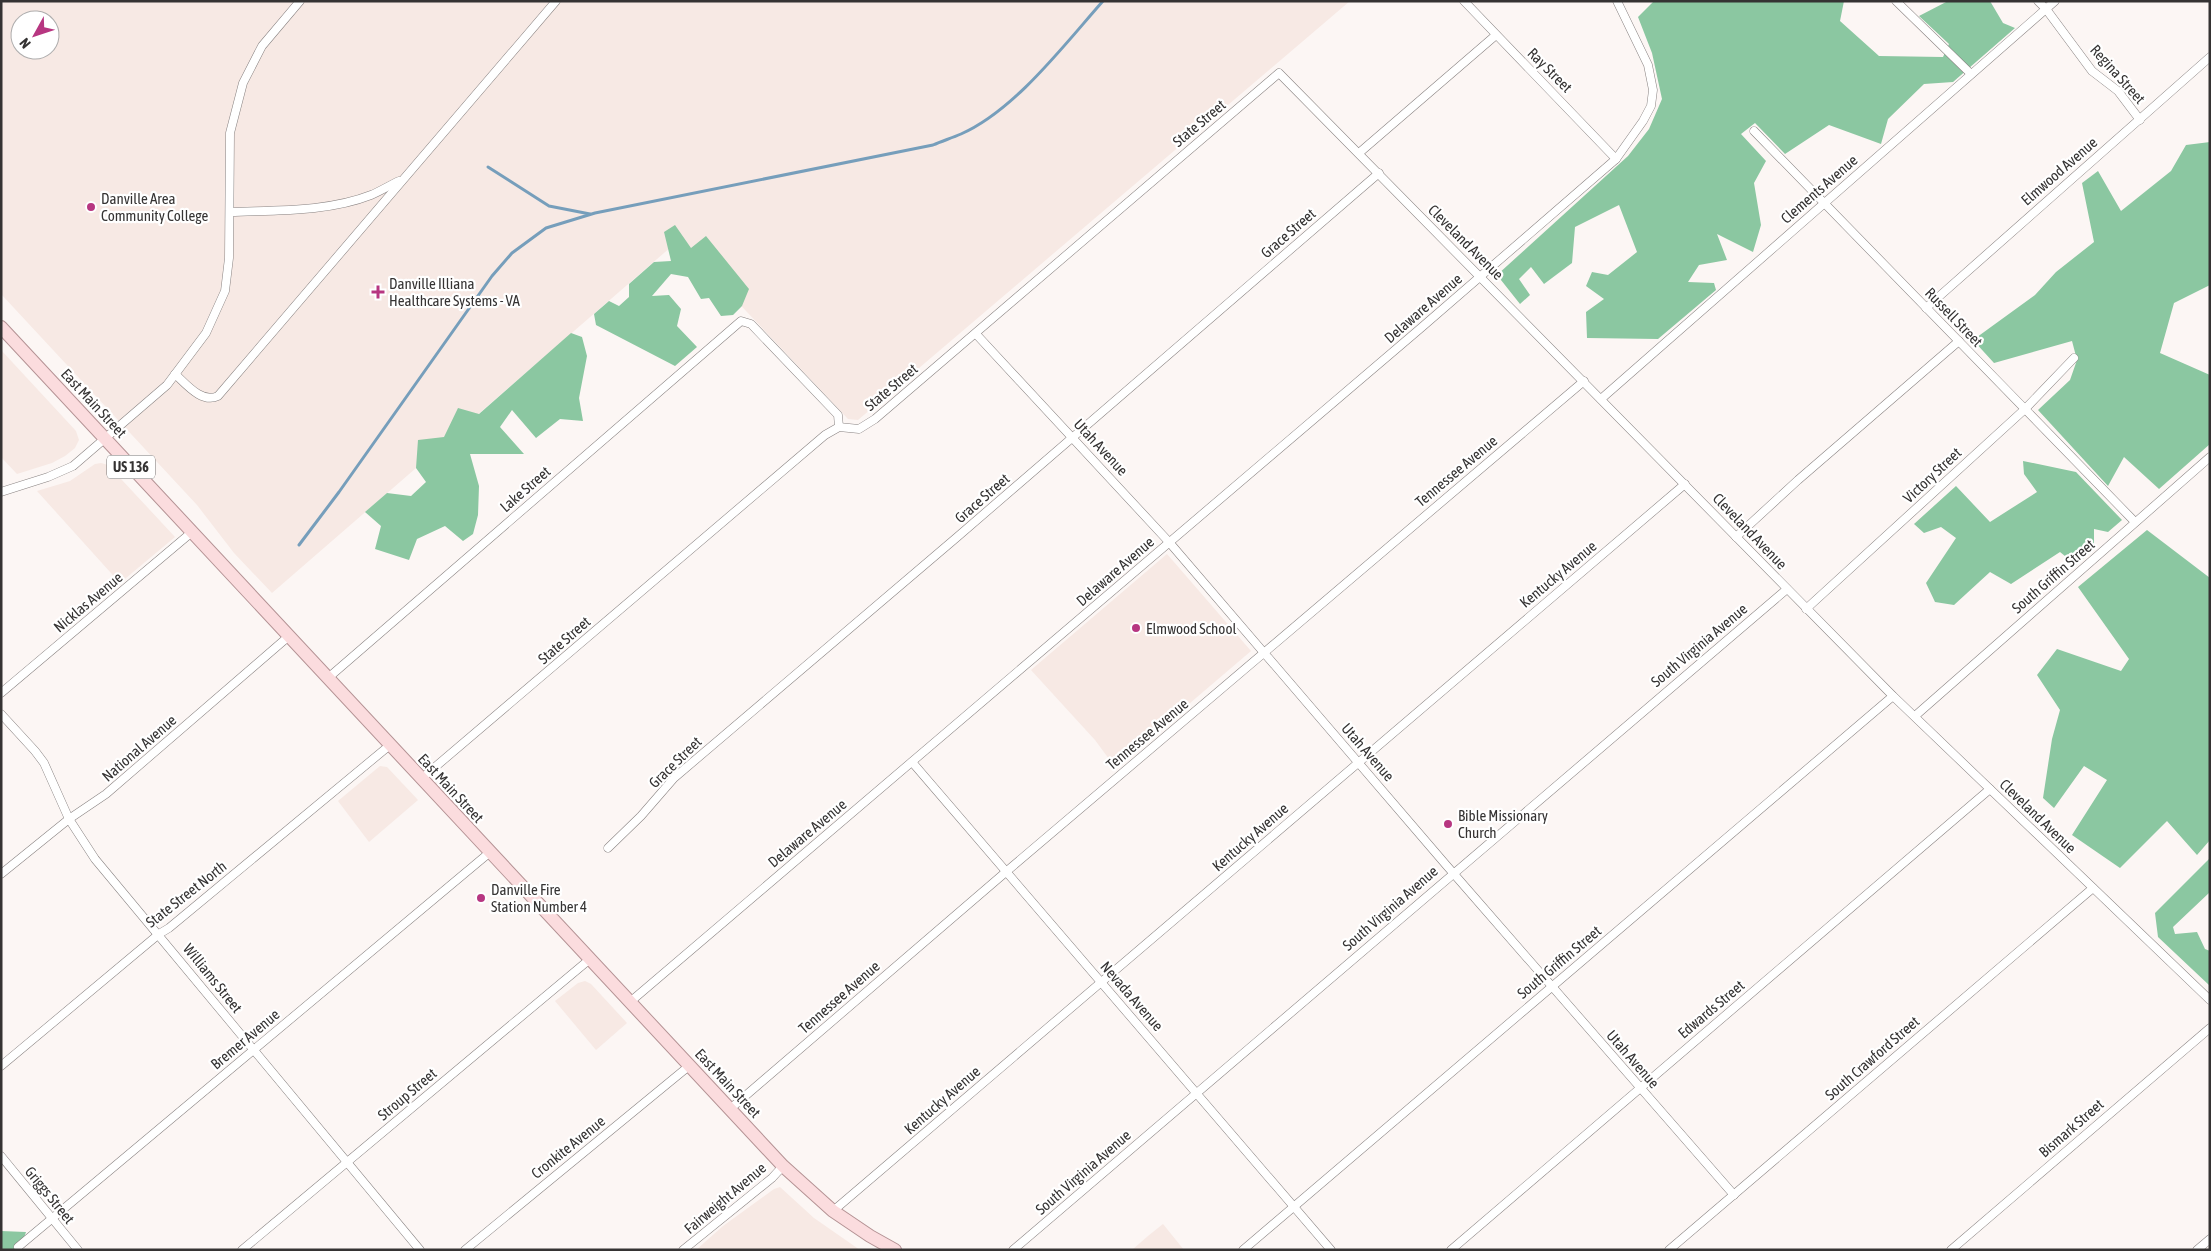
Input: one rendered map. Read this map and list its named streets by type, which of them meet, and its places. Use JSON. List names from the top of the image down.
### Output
{
  "streets": {
    "main road": ["East Main Street", "US 136"],
    "street": [
      "Ray Street",
      "Regina Street",
      "State Street",
      "Elmwood Avenue",
      "Clements Avenue",
      "Grace Street",
      "Cleveland Avenue",
      "Delaware Avenue",
      "Russell Street",
      "Utah Avenue",
      "Tennessee Avenue",
      "Victory Street",
      "Lake Street",
      "Kentucky Avenue",
      "South Griffin Street",
      "Nicklas Avenue",
      "South Virginia Avenue",
      "National Avenue",
      "State Street North",
      "Williams Street",
      "Nevada Avenue",
      "Edwards Street",
      "Bremer Avenue",
      "South Crawford Street",
      "Stroup Street",
      "Bismark Street",
      "Cronkite Avenue",
      "Griggs Street",
      "Fairweight Avenue"
    ]
  },
  "crossings": [
    ["Ray Street", "Delaware Avenue"],
    ["Regina Street", "Elmwood Avenue"],
    ["Regina Street", "Clements Avenue"],
    ["State Street", "Cleveland Avenue"],
    ["State Street", "East Main Street"],
    ["State Street", "Utah Avenue"],
    ["State Street", "Lake Street"],
    ["Elmwood Avenue", "Russell Street"],
    ["Clements Avenue", "Cleveland Avenue"],
    ["Clements Avenue", "Russell Street"],
    ["Grace Street", "Cleveland Avenue"],
    ["Grace Street", "Utah Avenue"],
    ["Cleveland Avenue", "Delaware Avenue"],
    ["Cleveland Avenue", "Tennessee Avenue"],
    ["Cleveland Avenue", "Victory Street"],
    ["Cleveland Avenue", "Kentucky Avenue"],
    ["Cleveland Avenue", "South Griffin Street"],
    ["Cleveland Avenue", "South Virginia Avenue"],
    ["Cleveland Avenue", "Edwards Street"],
    ["Cleveland Avenue", "South Crawford Street"],
    ["Delaware Avenue", "East Main Street"],
    ["Delaware Avenue", "Utah Avenue"],
    ["Delaware Avenue", "Nevada Avenue"],
    ["Russell Street", "Victory Street"],
    ["Russell Street", "South Griffin Street"],
    ["East Main Street", "Tennessee Avenue"],
    ["East Main Street", "Lake Street"],
    ["East Main Street", "Kentucky Avenue"],
    ["East Main Street", "Nicklas Avenue"],
    ["East Main Street", "National Avenue"],
    ["East Main Street", "State Street North"],
    ["East Main Street", "Bremer Avenue"],
    ["East Main Street", "Stroup Street"],
    ["East Main Street", "Cronkite Avenue"],
    ["East Main Street", "Fairweight Avenue"],
    ["Utah Avenue", "Tennessee Avenue"],
    ["Utah Avenue", "Kentucky Avenue"],
    ["Utah Avenue", "South Griffin Street"],
    ["Utah Avenue", "South Virginia Avenue"],
    ["Utah Avenue", "Edwards Street"],
    ["Utah Avenue", "South Crawford Street"],
    ["Tennessee Avenue", "Nevada Avenue"],
    ["Kentucky Avenue", "Nevada Avenue"],
    ["South Griffin Street", "Nevada Avenue"],
    ["South Virginia Avenue", "Nevada Avenue"],
    ["National Avenue", "Williams Street"],
    ["State Street North", "Williams Street"],
    ["Williams Street", "Bremer Avenue"],
    ["Williams Street", "Stroup Street"],
    ["Bremer Avenue", "Griggs Street"]
  ],
  "places": {
    "other": [
      "Danville Area Community College",
      "Elmwood School",
      "Bible Missionary Church",
      "Danville Fire Station Number 4"
    ],
    "health": ["Danville Illiana Healthcare Systems - VA"]
  },
  "north": "bottom left"
}
